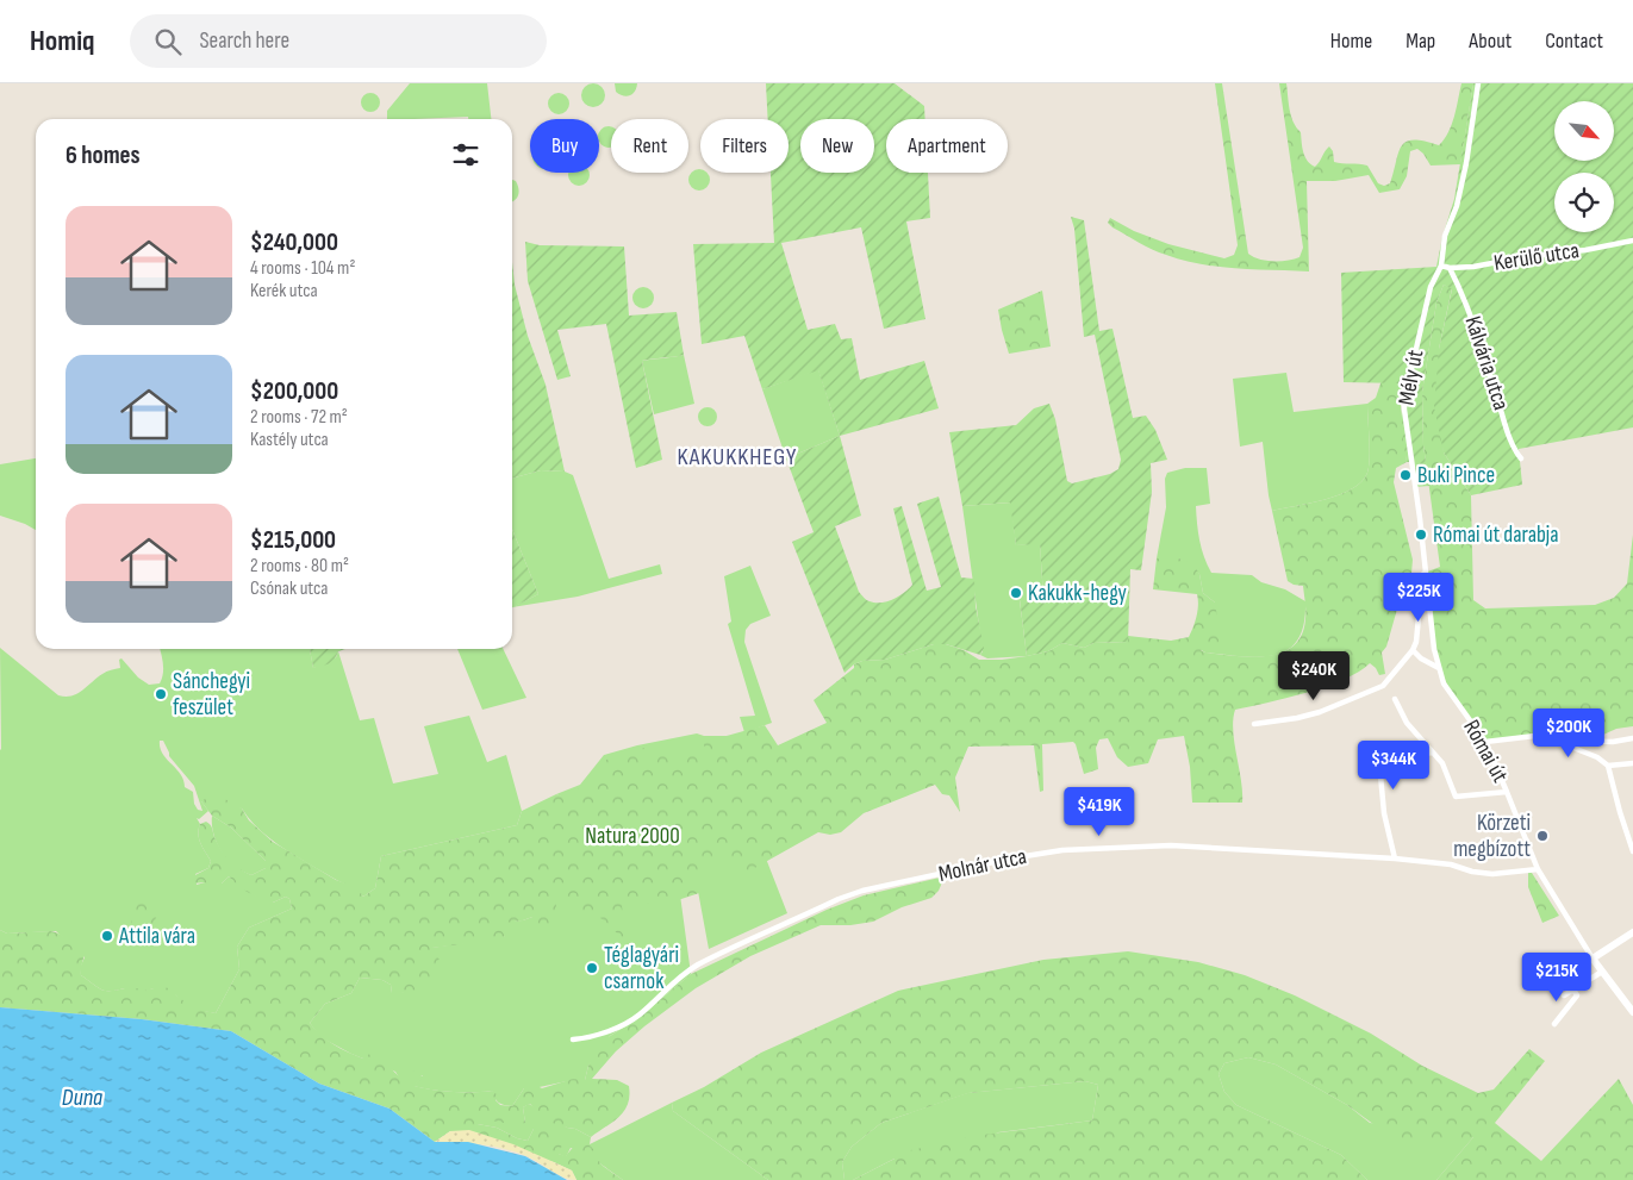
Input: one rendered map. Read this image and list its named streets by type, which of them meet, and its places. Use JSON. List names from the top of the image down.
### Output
{
  "streets": {
    "street": [
      "Kerülő utca",
      "Kálvária utca",
      "Mély út",
      "Római út",
      "Molnár utca"
    ]
  },
  "crossings": [
    ["Kerülő utca", "Kálvária utca"],
    ["Kerülő utca", "Mély út"],
    ["Mély út", "Római út"],
    ["Római út", "Molnár utca"]
  ],
  "districts": ["KAKUKKHEGY"],
  "water": ["Duna"],
  "parks": ["Natura 2000"],
  "places": [
    "Buki Pince",
    "Római út darabja",
    "Kakukk-hegy",
    "Sánchegyi feszület",
    "Körzeti megbízott",
    "Attila vára",
    "Téglagyári csarnok"
  ],
  "north": "bottom right",
  "page": {
    "header": "Homiq",
    "search": "Search here",
    "nav": [
      "Home",
      "Map",
      "About",
      "Contact"
    ],
    "chip": [
      "Buy",
      "Rent",
      "Filters",
      "New",
      "Apartment"
    ],
    "heading": "6 homes",
    "list": [
      {
        "name": "$240,000",
        "note": "4 rooms · 104 m² · Kerék utca"
      },
      {
        "name": "$200,000",
        "note": "2 rooms · 72 m² · Kastély utca"
      },
      {
        "name": "$215,000",
        "note": "2 rooms · 80 m² · Csónak utca"
      }
    ],
    "price": [
      "$225K",
      "$240K",
      "$200K",
      "$344K",
      "$419K",
      "$215K"
    ]
  }
}
